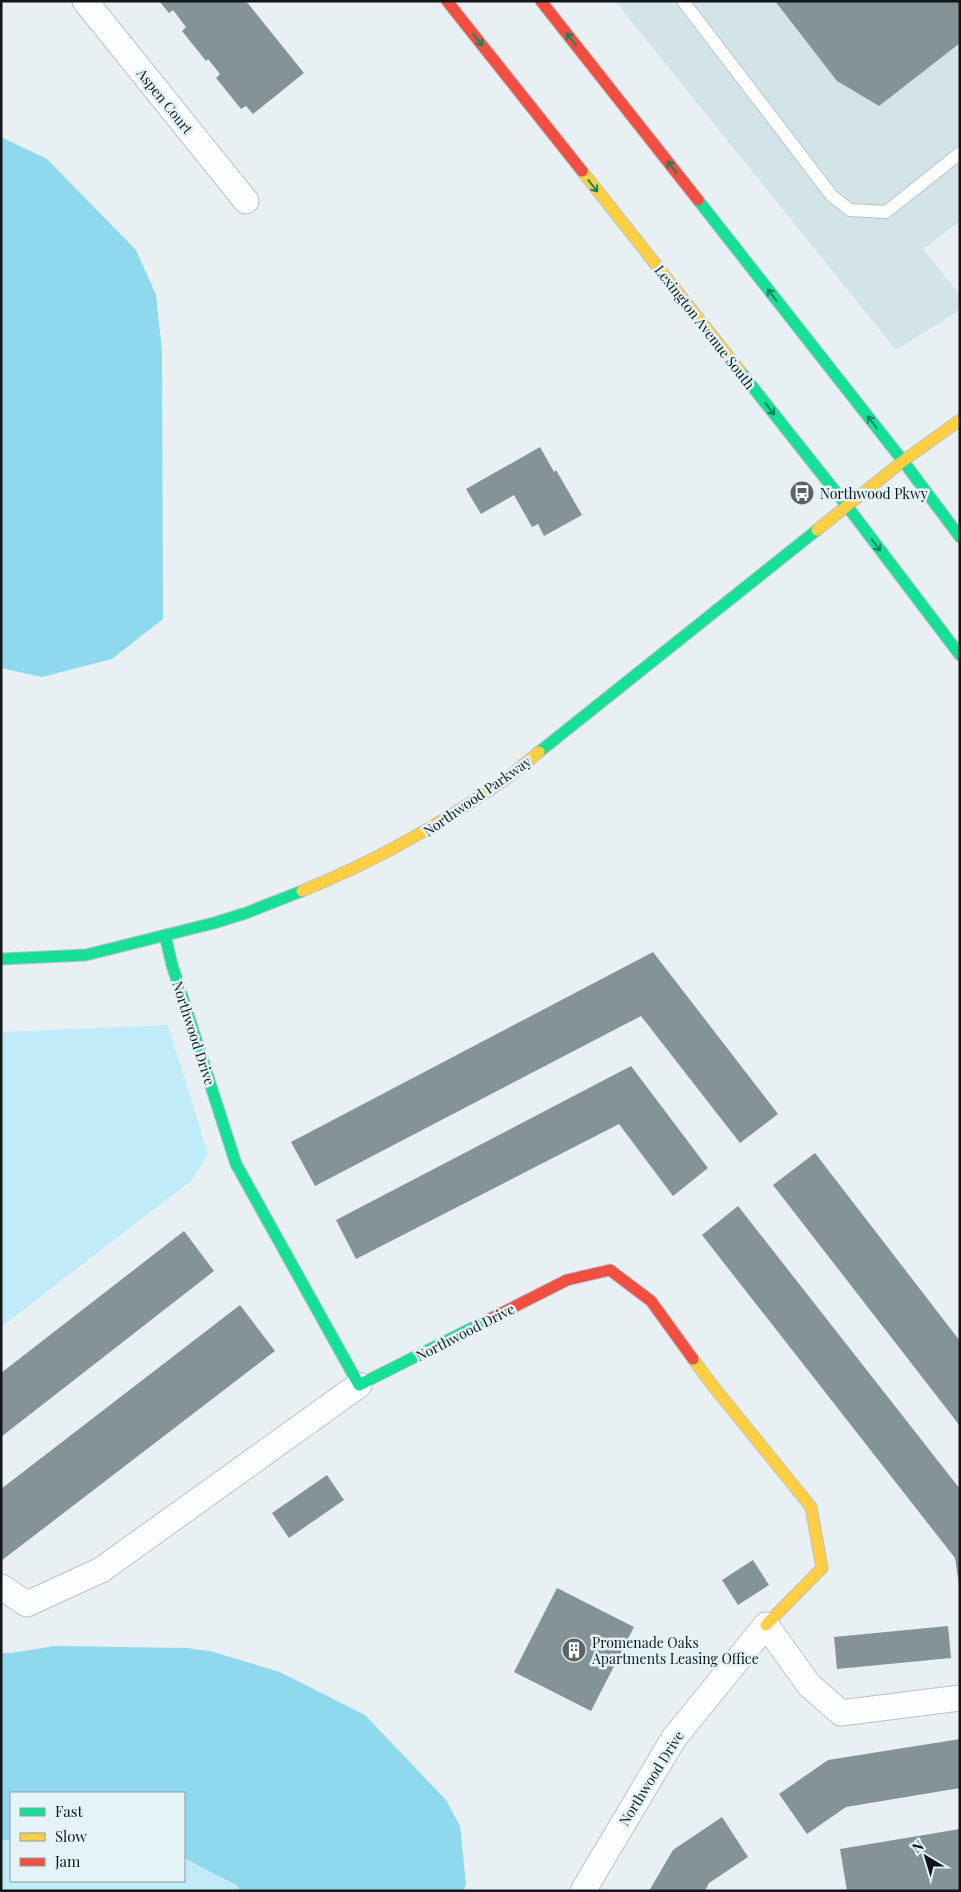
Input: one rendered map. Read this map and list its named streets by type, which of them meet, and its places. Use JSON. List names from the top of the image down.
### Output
{
  "streets": {
    "street": [
      "Aspen Court",
      "Lexington Avenue South",
      "Northwood Parkway",
      "Northwood Drive"
    ]
  },
  "crossings": [
    ["Lexington Avenue South", "Northwood Parkway"],
    ["Northwood Parkway", "Northwood Drive"]
  ],
  "places": {
    "bus stop": ["Northwood Pkwy"],
    "building": ["Promenade Oaks Apartments Leasing Office"]
  },
  "legend": ["Fast", "Slow", "Jam"],
  "north": "top left"
}
